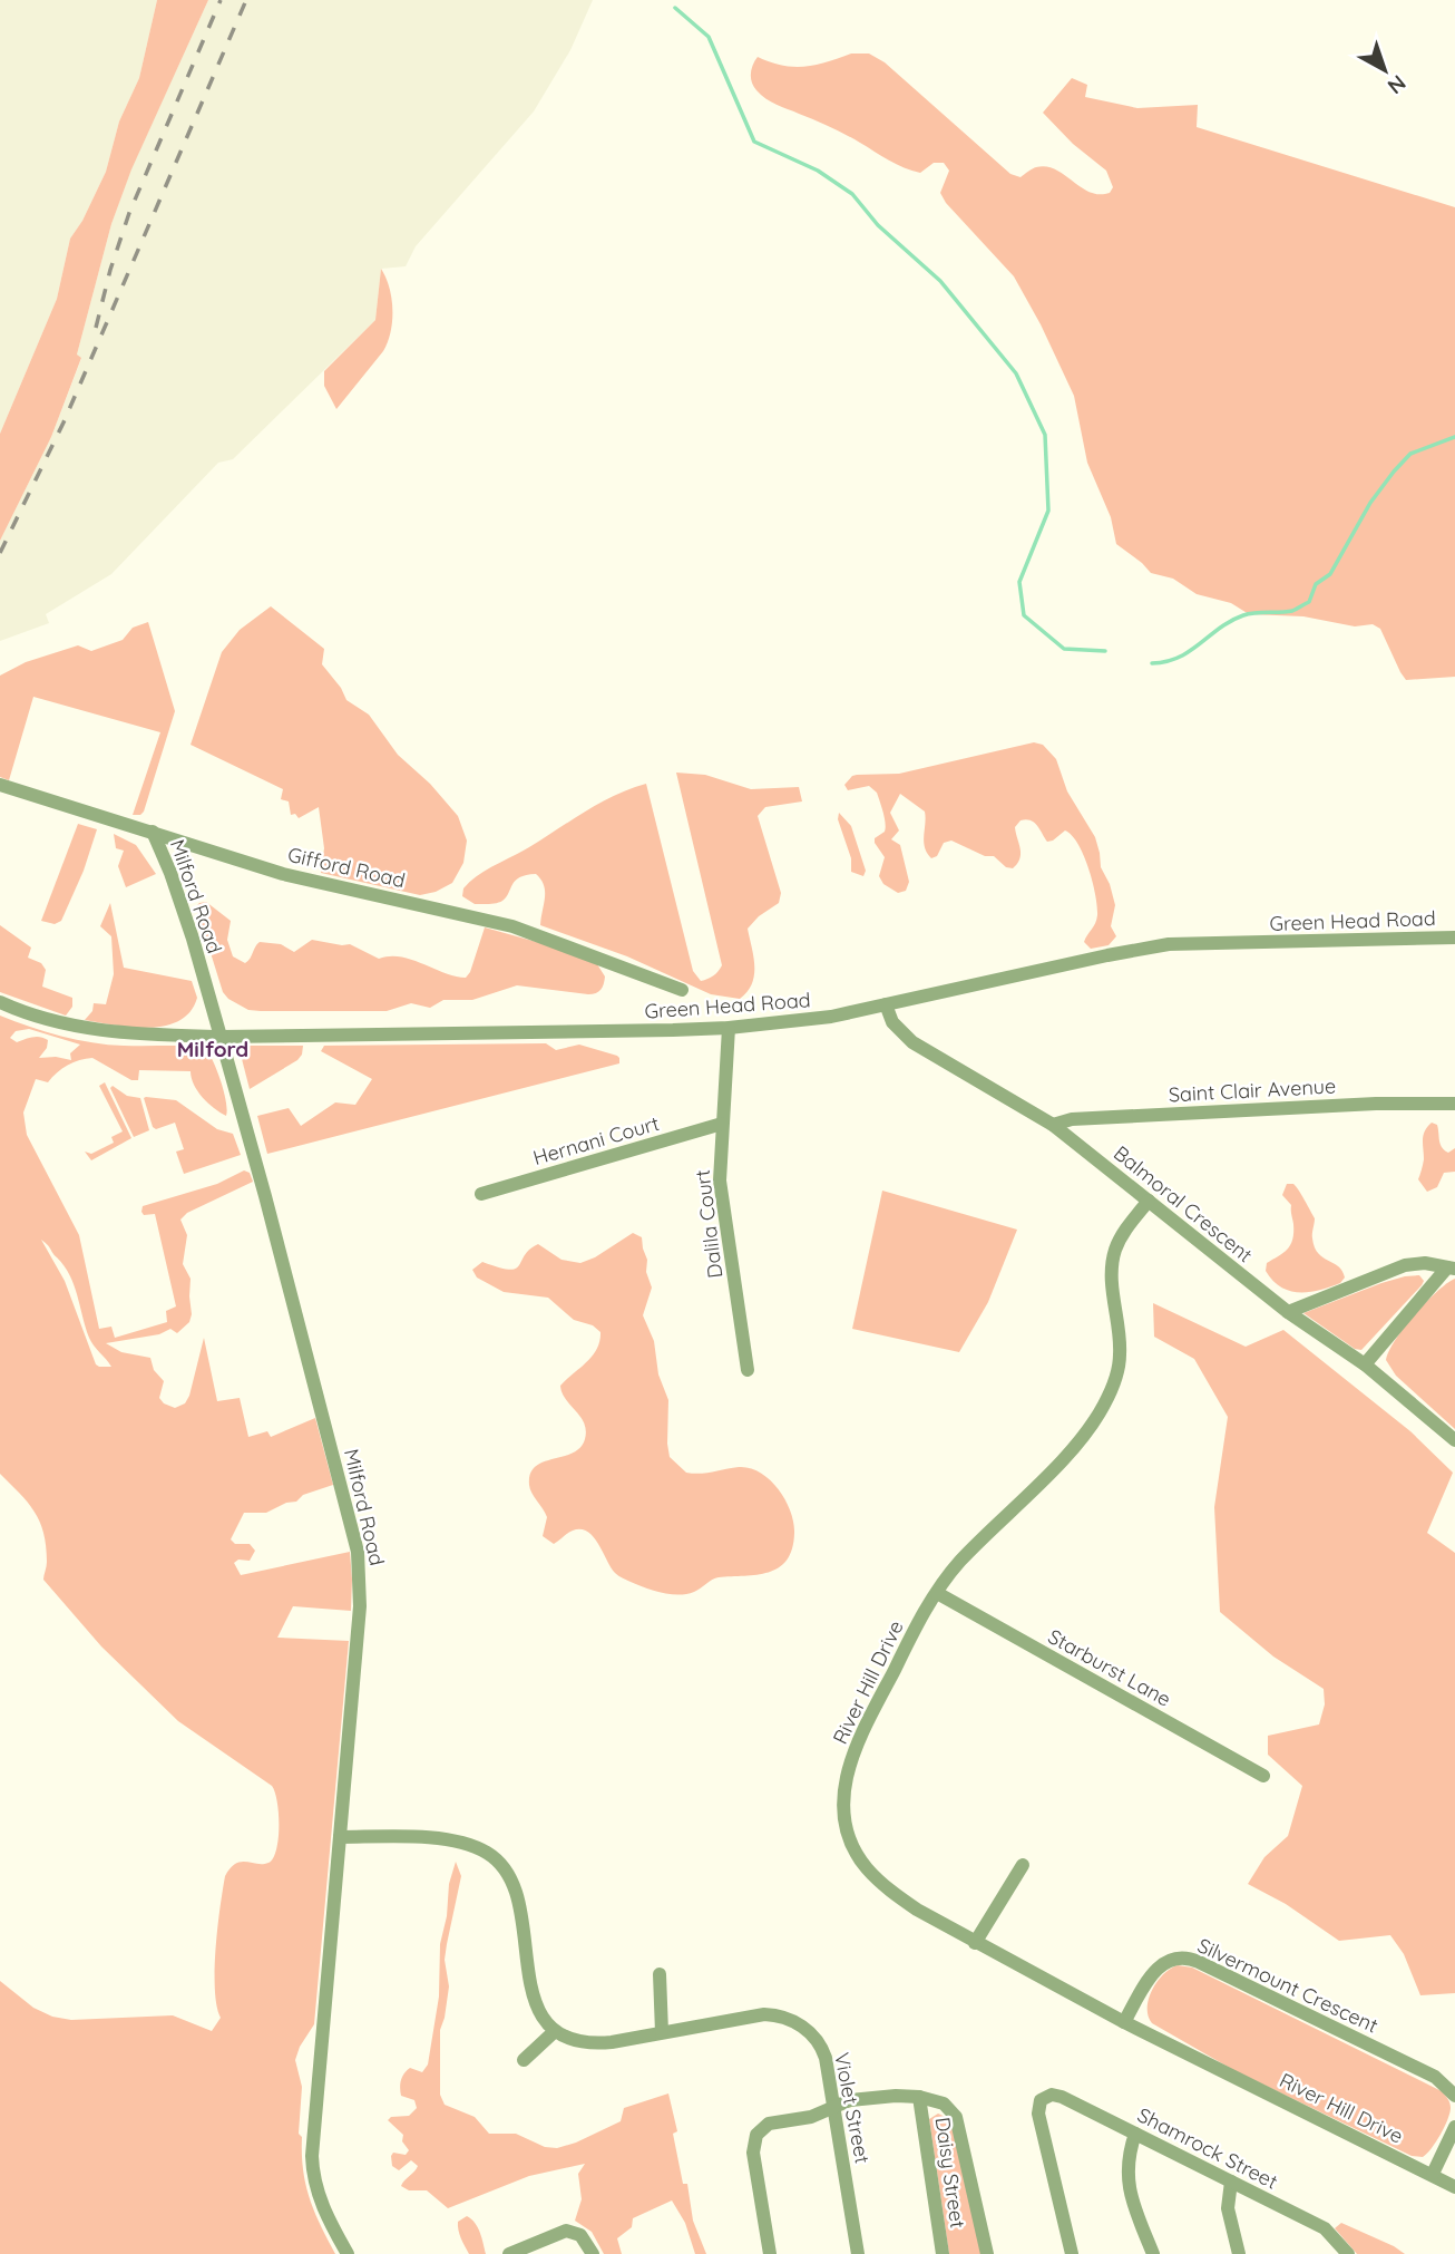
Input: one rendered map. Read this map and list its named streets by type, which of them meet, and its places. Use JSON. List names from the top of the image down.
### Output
{
  "streets": {
    "street": [
      "Gifford Road",
      "Milford Road",
      "Green Head Road",
      "Saint Clair Avenue",
      "Hernani Court",
      "Balmoral Crescent",
      "Dalila Court",
      "Starburst Lane",
      "River Hill Drive",
      "Silvermount Crescent",
      "Violet Street",
      "Shamrock Street",
      "Daisy Street"
    ]
  },
  "crossings": [
    ["Gifford Road", "Milford Road"],
    ["Milford Road", "Green Head Road"],
    ["Green Head Road", "Balmoral Crescent"],
    ["Green Head Road", "Dalila Court"],
    ["Saint Clair Avenue", "Balmoral Crescent"],
    ["Hernani Court", "Dalila Court"],
    ["Balmoral Crescent", "River Hill Drive"],
    ["Starburst Lane", "River Hill Drive"],
    ["River Hill Drive", "Silvermount Crescent"]
  ],
  "districts": ["Milford"],
  "north": "bottom right"
}
